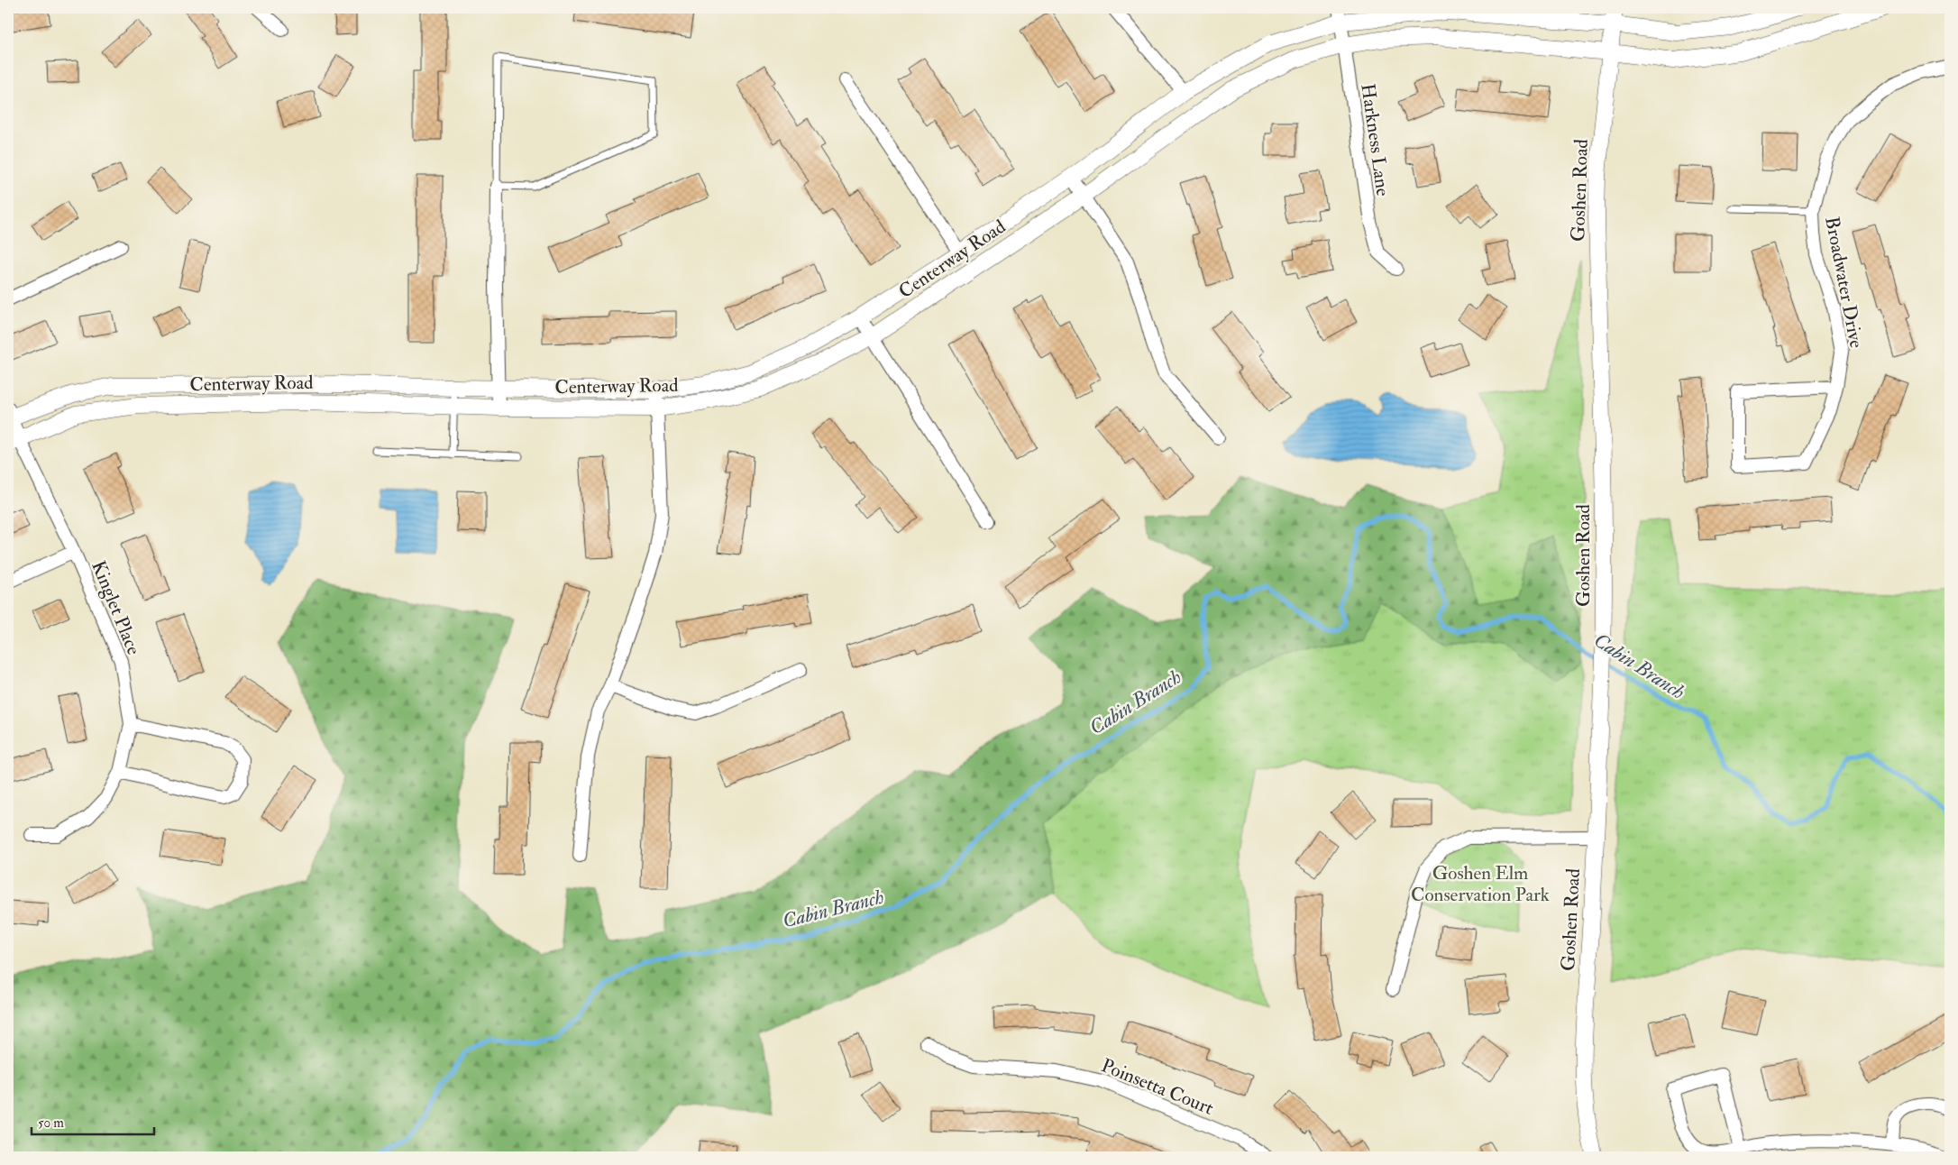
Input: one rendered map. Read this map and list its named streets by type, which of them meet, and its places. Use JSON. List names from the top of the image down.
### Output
{
  "streets": {
    "street": [
      "Harkness Lane",
      "Goshen Road",
      "Centerway Road",
      "Broadwater Drive",
      "Kinglet Place",
      "Poinsetta Court"
    ]
  },
  "crossings": [
    ["Harkness Lane", "Centerway Road"],
    ["Goshen Road", "Centerway Road"],
    ["Centerway Road", "Kinglet Place"]
  ],
  "water": ["Cabin Branch"],
  "parks": ["Goshen Elm Conservation Park"],
  "scale_bar": "50 m"
}
